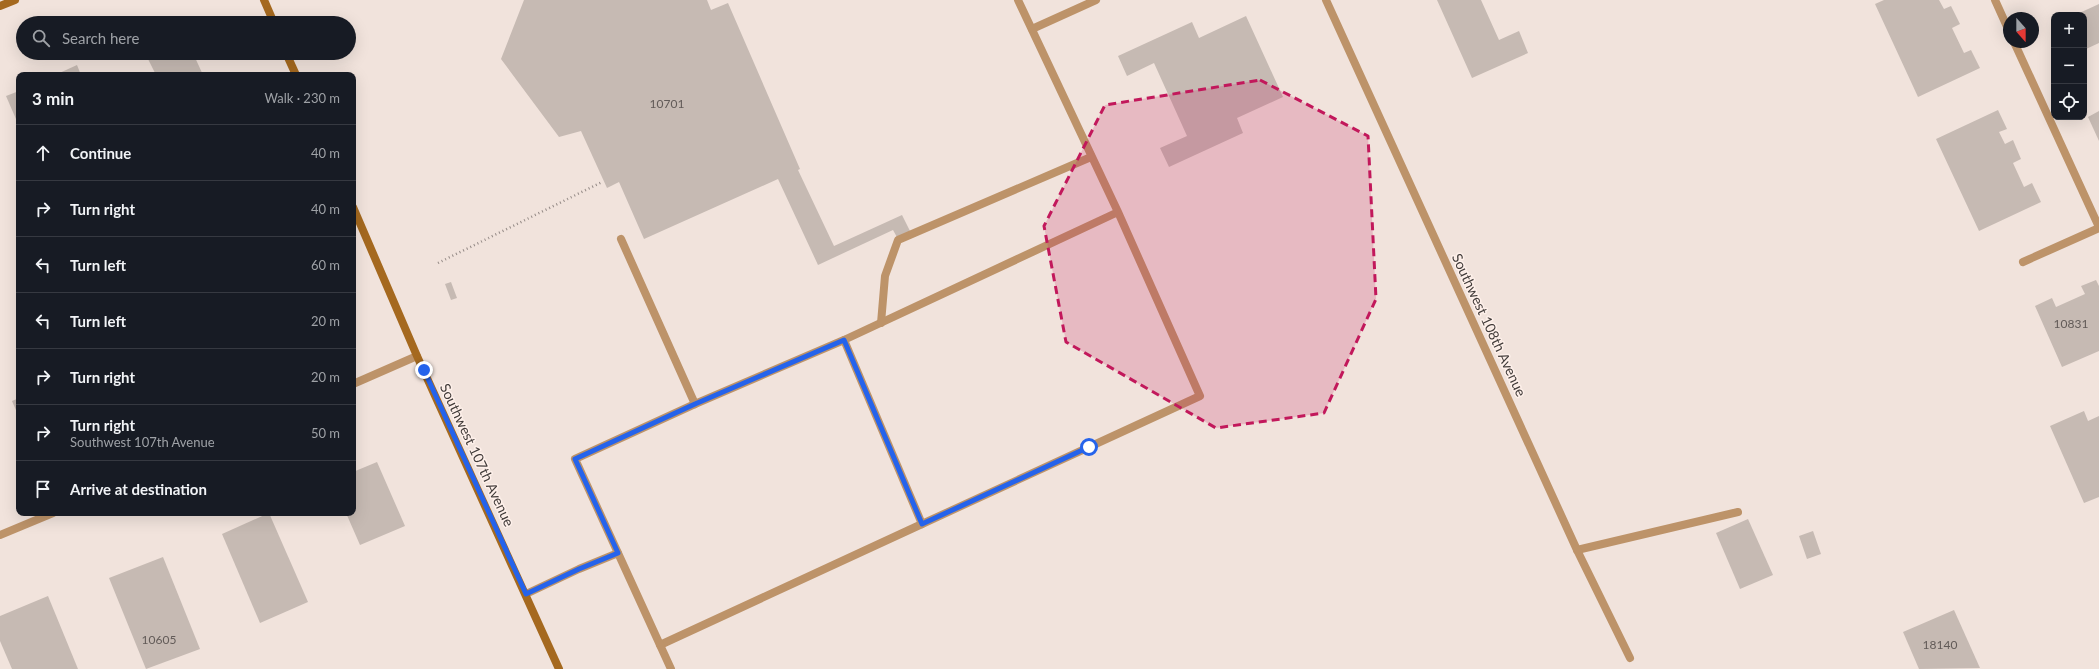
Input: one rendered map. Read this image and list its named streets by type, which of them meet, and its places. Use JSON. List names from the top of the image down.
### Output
{
  "streets": {
    "street": ["Southwest 108th Avenue", "Southwest 107th Avenue"]
  },
  "house_numbers": [
    "10701",
    "10831",
    "10605",
    "18140"
  ],
  "north": "bottom",
  "page": {
    "map_buttons": ["+", "−"],
    "search": "Search here",
    "heading": ["3 min", "Walk · 230 m"],
    "list": [
      ["Continue", "40 m"],
      ["Turn right", "40 m"],
      ["Turn left", "60 m"],
      ["Turn left", "20 m"],
      ["Turn right", "20 m"],
      ["Turn right", "Southwest 107th Avenue", "50 m"],
      "Arrive at destination"
    ]
  }
}
